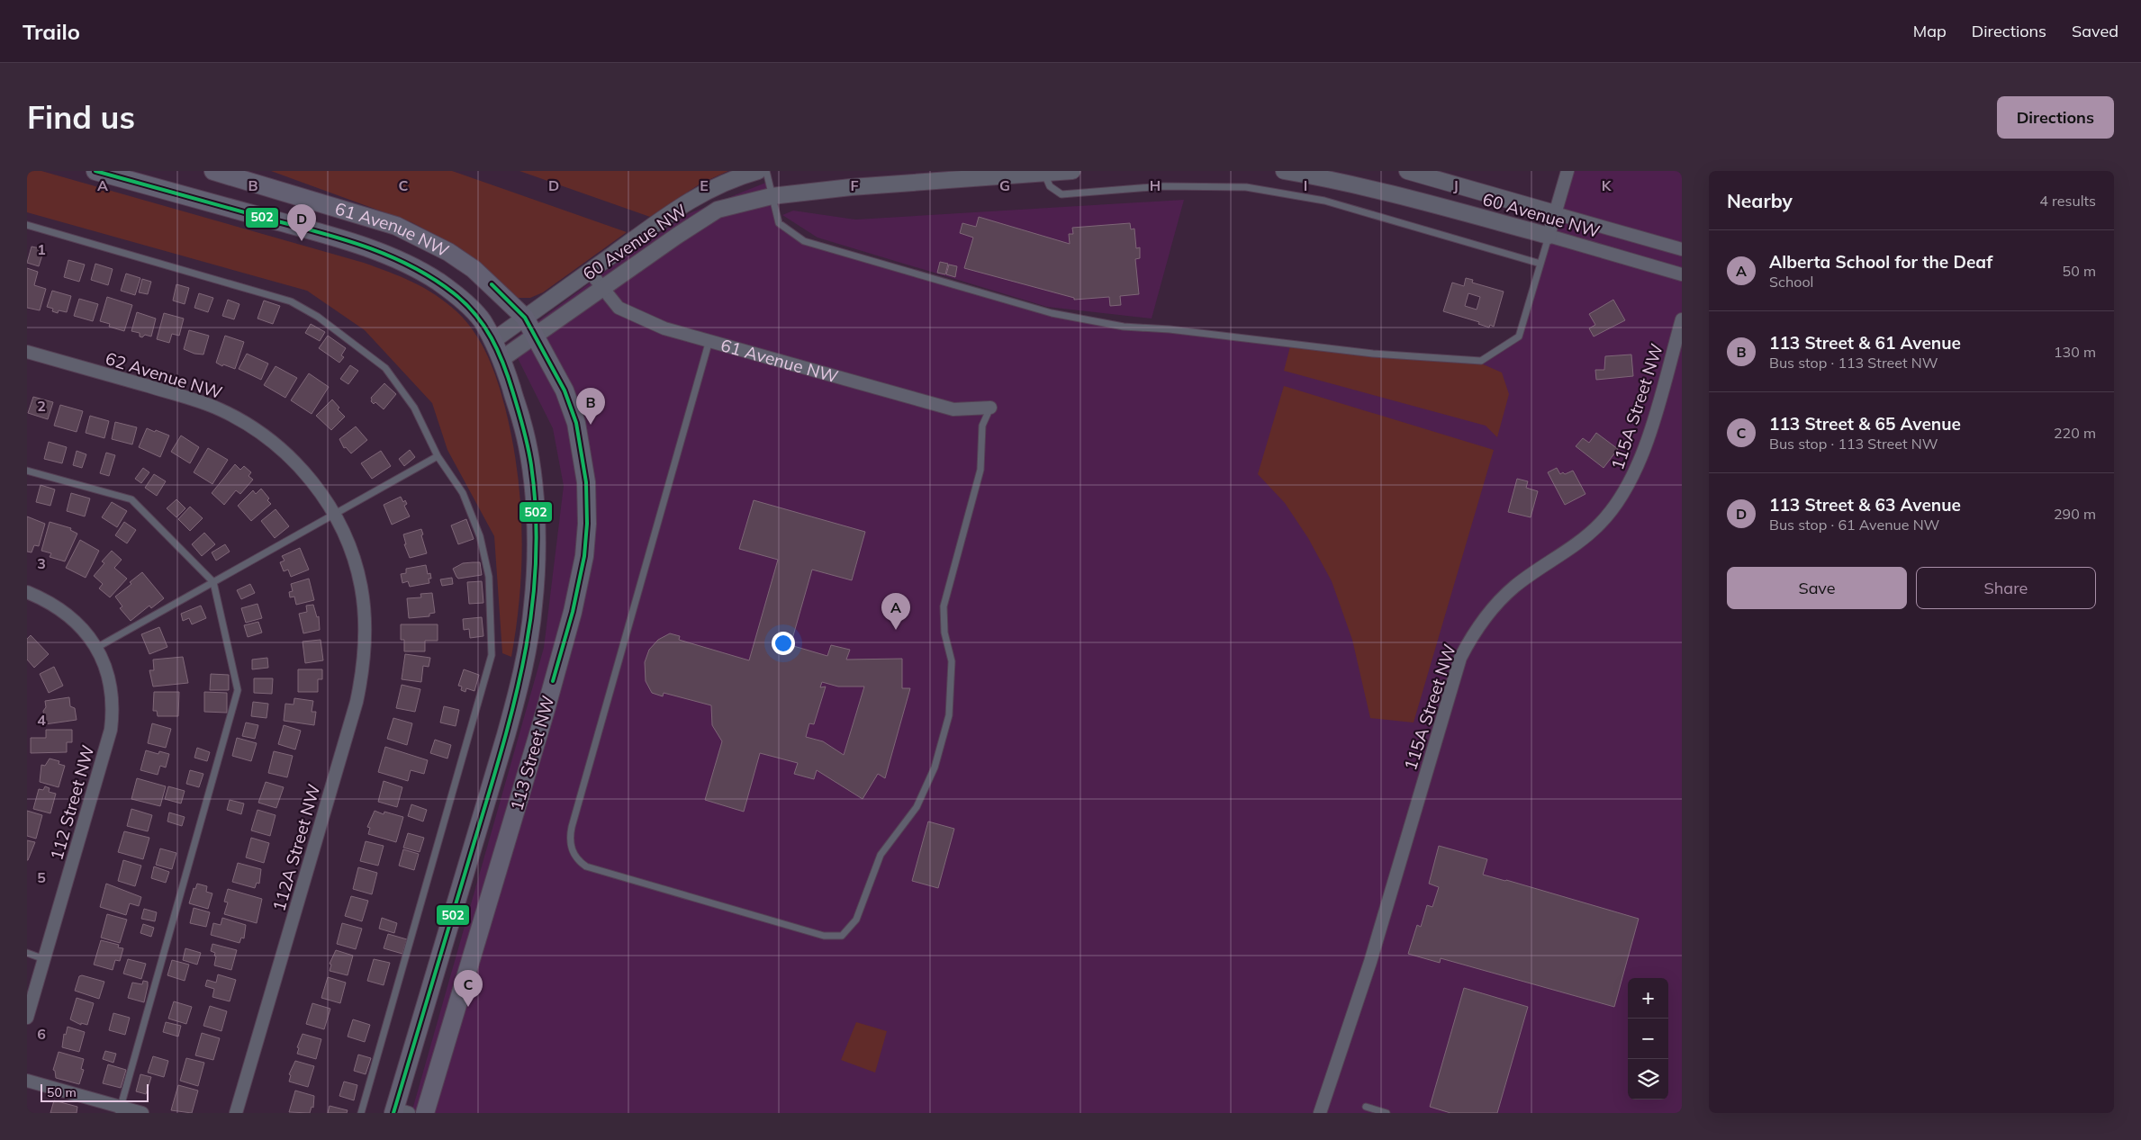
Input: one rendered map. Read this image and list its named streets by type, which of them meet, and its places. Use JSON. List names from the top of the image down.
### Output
{
  "streets": {
    "main road": ["61 Avenue NW", "113 Street NW"],
    "street": [
      "60 Avenue NW",
      "62 Avenue NW",
      "115A Street NW",
      "112 Street NW",
      "112A Street NW"
    ]
  },
  "crossings": [
    ["60 Avenue NW", "61 Avenue NW"],
    ["60 Avenue NW", "113 Street NW"],
    ["61 Avenue NW", "113 Street NW"],
    ["62 Avenue NW", "112A Street NW"]
  ],
  "lines": ["transit line 502"],
  "scale_bar": "50 m",
  "page": {
    "header": "Trailo",
    "nav": ["Map", "Directions", "Saved"],
    "buttons": [
      "Directions",
      ["Save", "Share"]
    ],
    "title": "Find us",
    "heading": ["Nearby", "4 results"],
    "pins": [
      "D",
      "B",
      "A",
      "C"
    ],
    "list": [
      {
        "mark": "A",
        "name": "Alberta School for the Deaf",
        "note": "School",
        "value": "50 m"
      },
      {
        "mark": "B",
        "name": "113 Street & 61 Avenue",
        "note": "Bus stop · 113 Street NW",
        "value": "130 m"
      },
      {
        "mark": "C",
        "name": "113 Street & 65 Avenue",
        "note": "Bus stop · 113 Street NW",
        "value": "220 m"
      },
      {
        "mark": "D",
        "name": "113 Street & 63 Avenue",
        "note": "Bus stop · 61 Avenue NW",
        "value": "290 m"
      }
    ],
    "map_buttons": ["+", "−"],
    "scale": "50 m"
  },
  "grid": {
    "columns": [
      "A",
      "B",
      "C",
      "D",
      "E",
      "F",
      "G",
      "H",
      "I",
      "J",
      "K"
    ],
    "rows": [
      "1",
      "2",
      "3",
      "4",
      "5",
      "6"
    ]
  }
}
